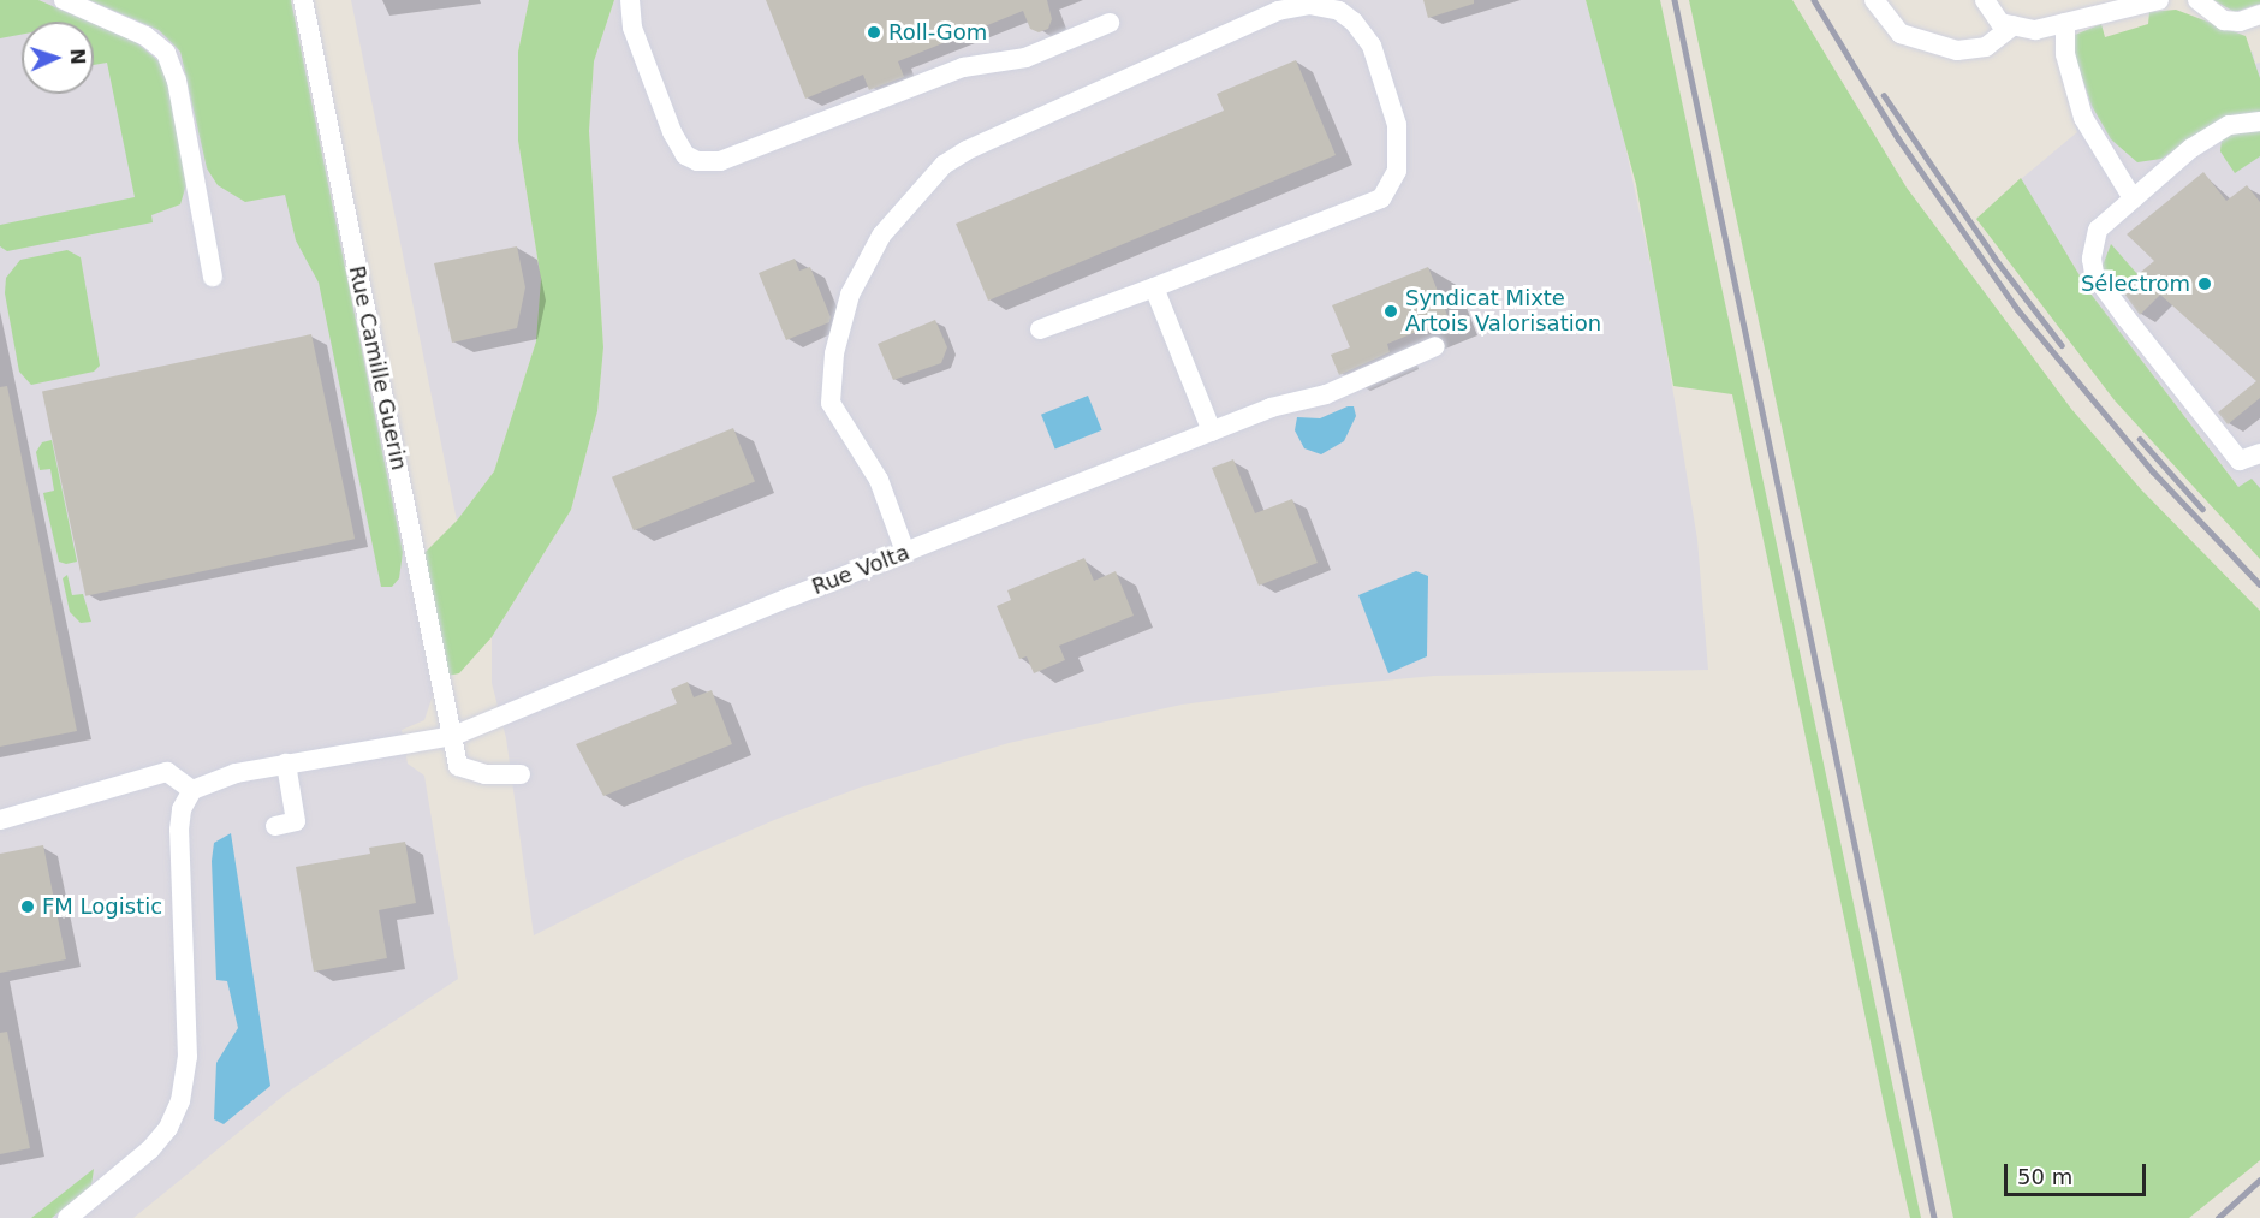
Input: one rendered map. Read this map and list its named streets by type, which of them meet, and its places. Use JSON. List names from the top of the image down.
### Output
{
  "streets": {
    "street": ["Rue Camille Guerin", "Rue Volta"]
  },
  "crossings": [
    ["Rue Camille Guerin", "Rue Volta"]
  ],
  "places": [
    "Roll-Gom",
    "Sélectrom",
    "Syndicat Mixte Artois Valorisation",
    "FM Logistic"
  ],
  "scale_bar": "50 m",
  "north": "right"
}
